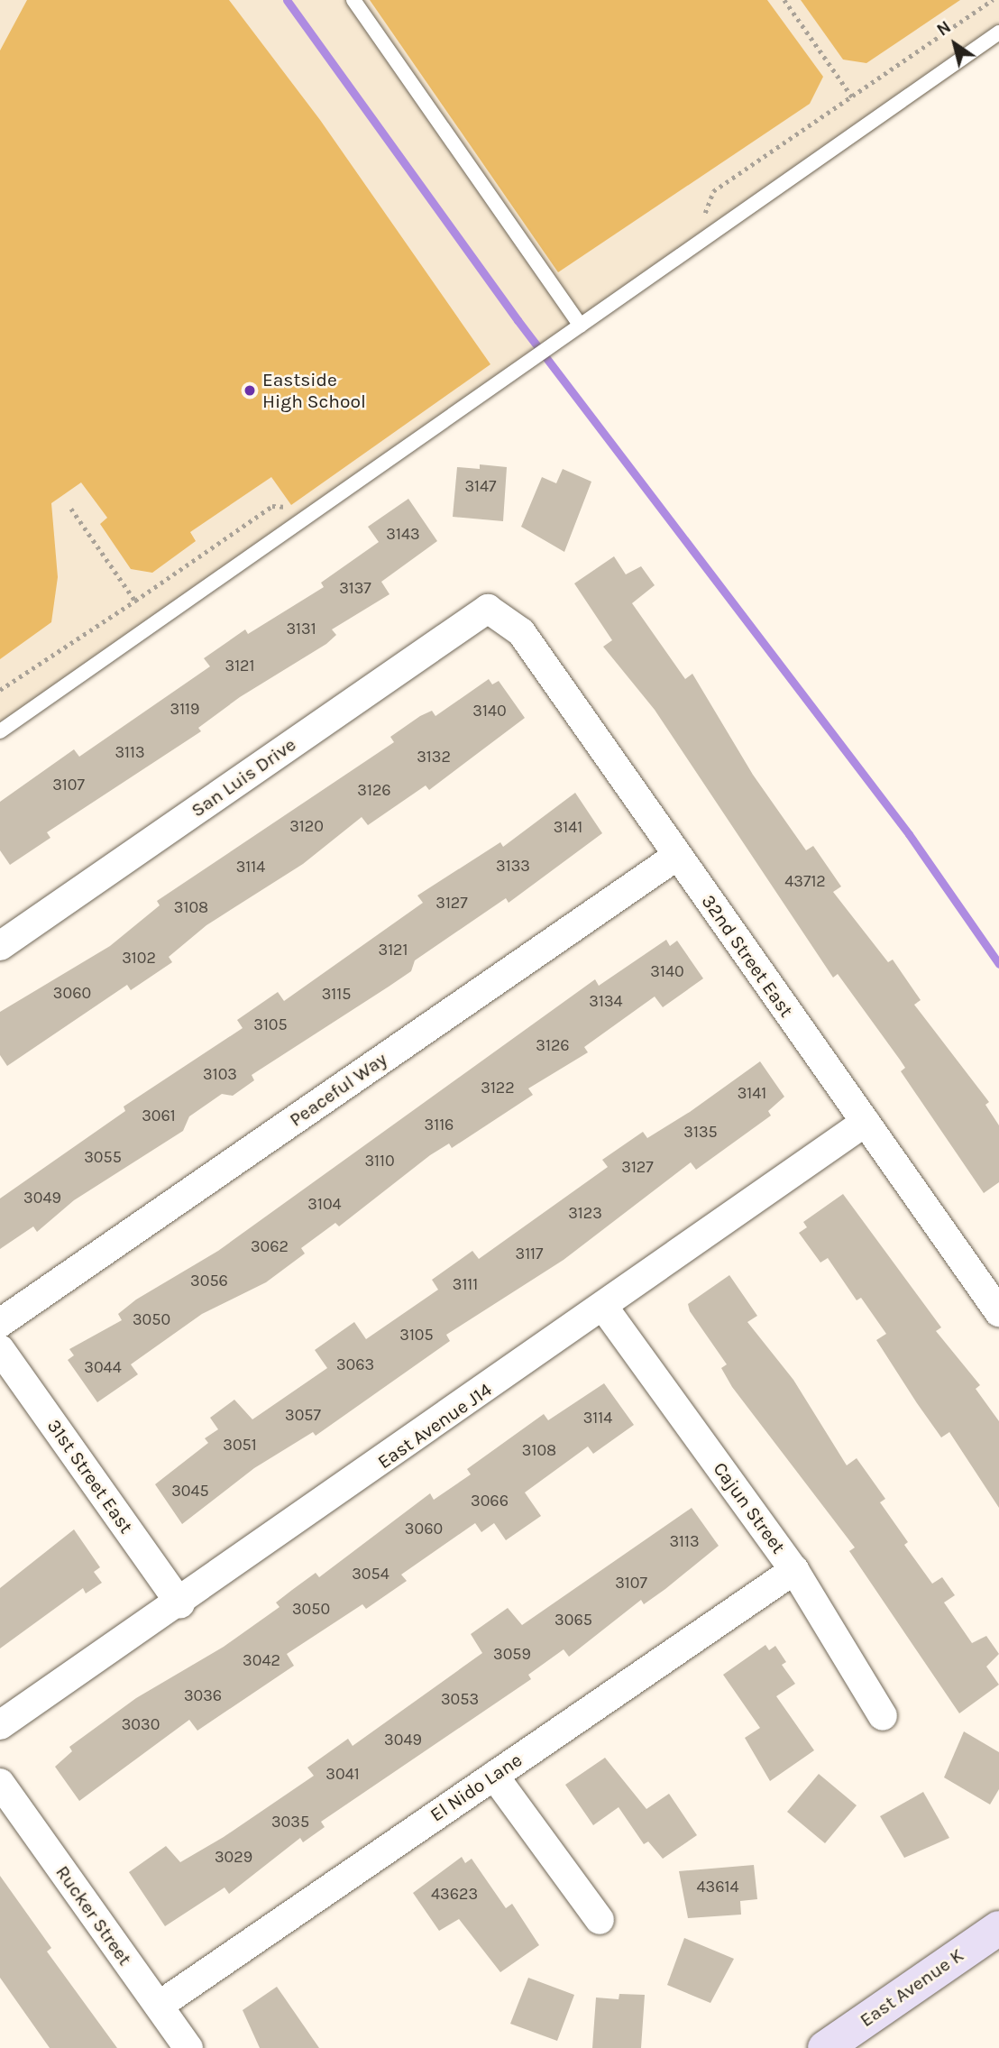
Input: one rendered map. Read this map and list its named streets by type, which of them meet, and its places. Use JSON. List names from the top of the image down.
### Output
{
  "streets": {
    "main road": ["East Avenue K"],
    "street": [
      "San Luis Drive",
      "32nd Street East",
      "Peaceful Way",
      "East Avenue J14",
      "31st Street East",
      "Cajun Street",
      "El Nido Lane",
      "Rucker Street"
    ]
  },
  "crossings": [
    ["San Luis Drive", "32nd Street East"],
    ["32nd Street East", "Peaceful Way"],
    ["32nd Street East", "East Avenue J14"],
    ["East Avenue J14", "31st Street East"],
    ["East Avenue J14", "Cajun Street"],
    ["Cajun Street", "El Nido Lane"],
    ["El Nido Lane", "Rucker Street"]
  ],
  "places": ["Eastside High School"],
  "house_numbers": [
    "3147",
    "3143",
    "3137",
    "3131",
    "3121",
    "3119",
    "3140",
    "3113",
    "3132",
    "3107",
    "3126",
    "3120",
    "3141",
    "3133",
    "3114",
    "43712",
    "3127",
    "3108",
    "3121",
    "3102",
    "3140",
    "3060",
    "3115",
    "3134",
    "3105",
    "3126",
    "3103",
    "3122",
    "3141",
    "3061",
    "3116",
    "3135",
    "3055",
    "3110",
    "3127",
    "3049",
    "3104",
    "3123",
    "3062",
    "3117",
    "3056",
    "3111",
    "3050",
    "3105",
    "3063",
    "3044",
    "3057",
    "3114",
    "3051",
    "3108",
    "3045",
    "3066",
    "3060",
    "3113",
    "3054",
    "3107",
    "3050",
    "3065",
    "3059",
    "3042",
    "3036",
    "3053",
    "3030",
    "3049",
    "3041",
    "3035",
    "3029",
    "43614",
    "43623"
  ],
  "north": "top left"
}
